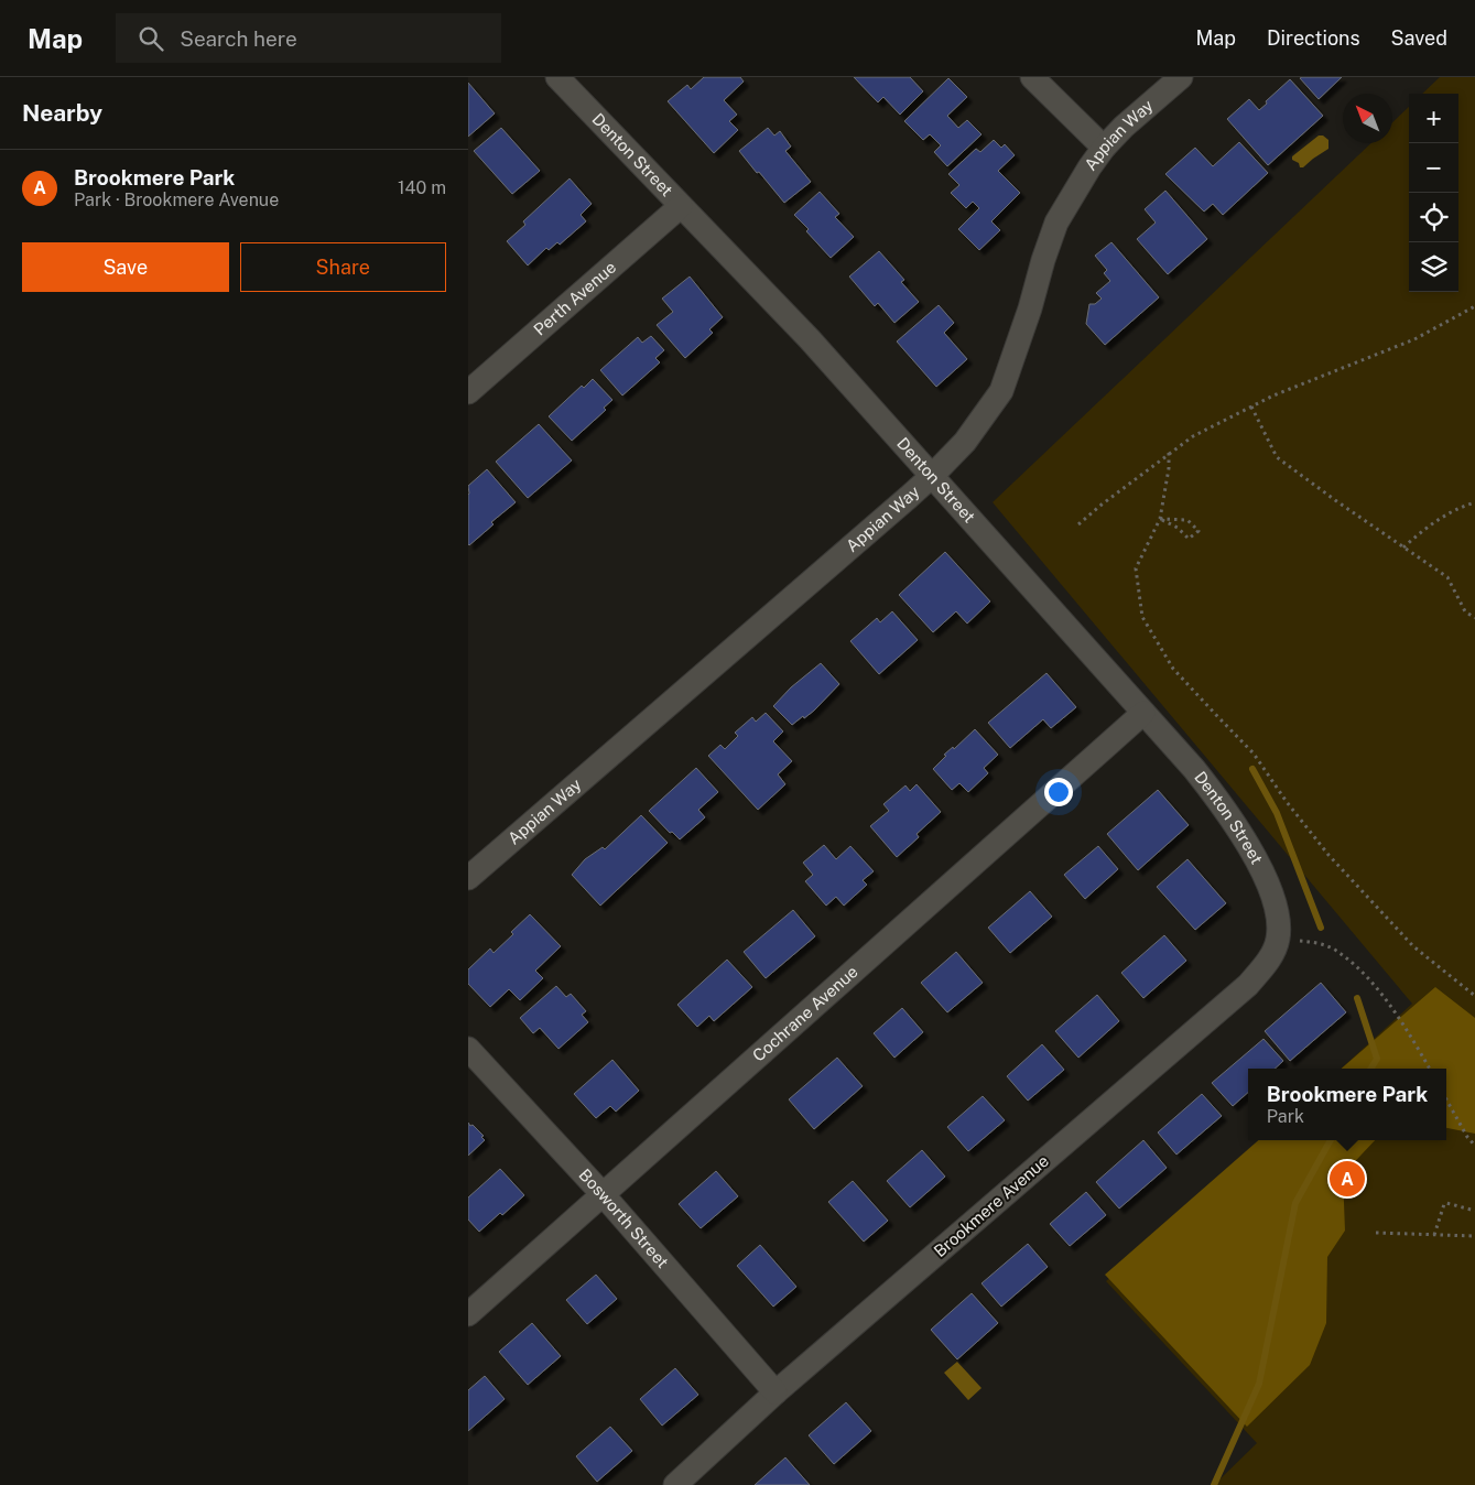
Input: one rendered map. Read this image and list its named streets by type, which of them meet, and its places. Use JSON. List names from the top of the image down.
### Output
{
  "streets": {
    "street": [
      "Appian Way",
      "Denton Street",
      "Perth Avenue",
      "Cochrane Avenue",
      "Brookmere Avenue",
      "Bosworth Street"
    ]
  },
  "crossings": [
    ["Appian Way", "Denton Street"],
    ["Denton Street", "Perth Avenue"],
    ["Denton Street", "Cochrane Avenue"],
    ["Denton Street", "Brookmere Avenue"],
    ["Cochrane Avenue", "Bosworth Street"],
    ["Brookmere Avenue", "Bosworth Street"]
  ],
  "north": "top left",
  "page": {
    "header": "Map",
    "search": "Search here",
    "nav": ["Map", "Directions", "Saved"],
    "heading": "Nearby",
    "map_buttons": ["+", "−"],
    "list": [
      {
        "mark": "A",
        "name": "Brookmere Park",
        "note": "Park · Brookmere Avenue",
        "value": "140 m"
      }
    ],
    "buttons": ["Save", "Share"],
    "popup": ["Brookmere Park", "Park"],
    "pins": "A"
  }
}
